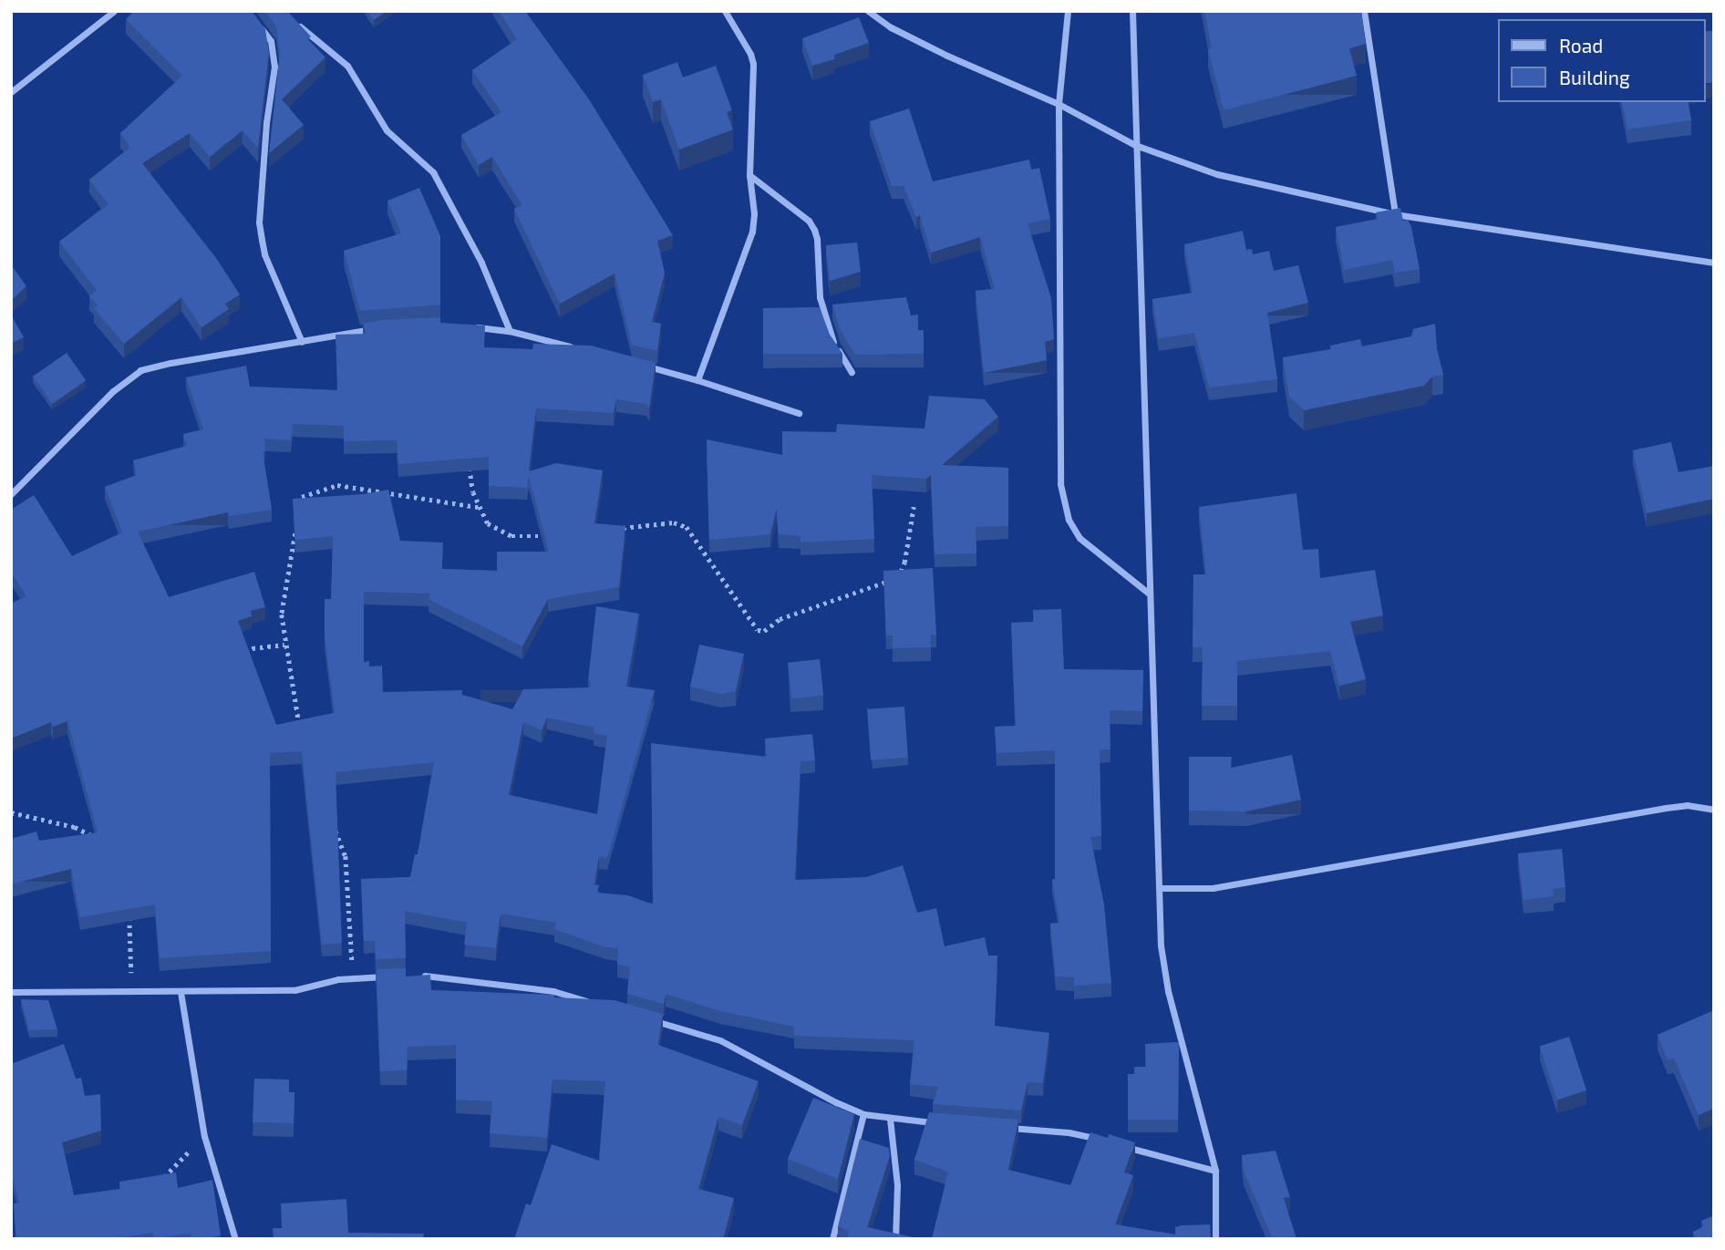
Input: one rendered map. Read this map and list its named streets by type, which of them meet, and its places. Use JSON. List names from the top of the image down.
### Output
{
  "legend": ["Road", "Building"]
}
